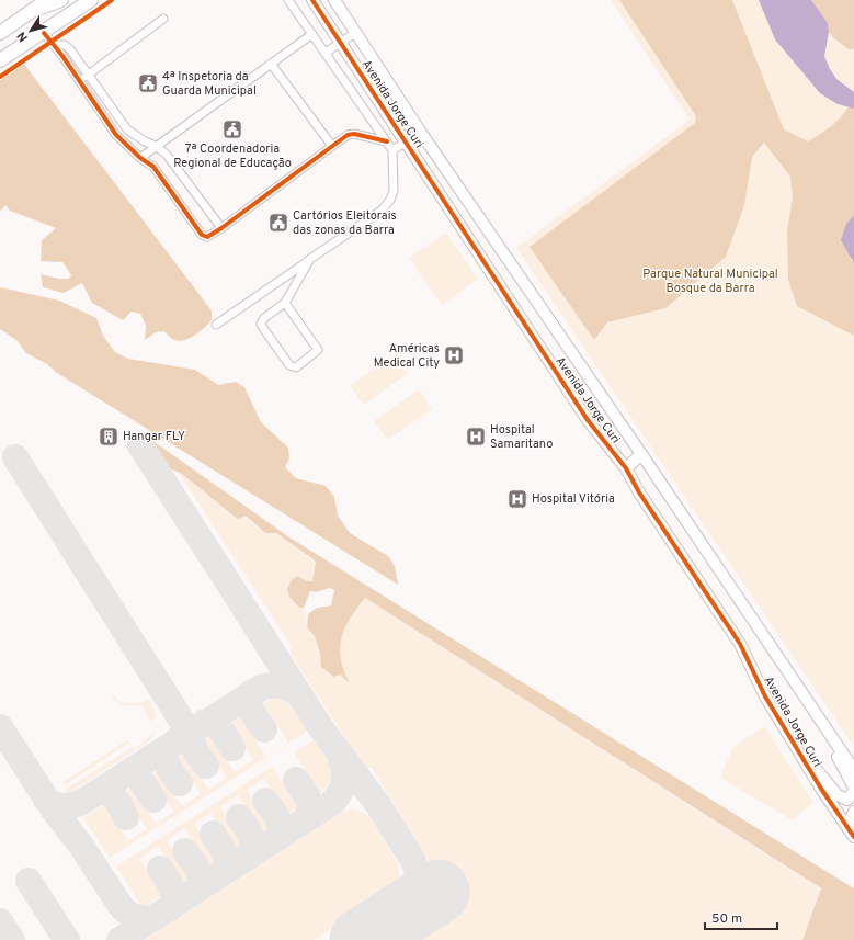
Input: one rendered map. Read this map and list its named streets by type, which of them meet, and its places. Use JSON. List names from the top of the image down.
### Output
{
  "streets": {
    "street": ["Avenida Jorge Curi"]
  },
  "parks": ["Parque Natural Municipal Bosque da Barra"],
  "places": {
    "public building": ["4ª Inspetoria da Guarda Municipal", "7ª Coordenadoria Regional de Educação", "Cartórios Eleitorais das zonas da Barra"],
    "hospital": ["Américas Medical City", "Hospital Samaritano", "Hospital Vitória"],
    "building": ["Hangar FLY"]
  },
  "scale_bar": "50 m",
  "north": "bottom left"
}
